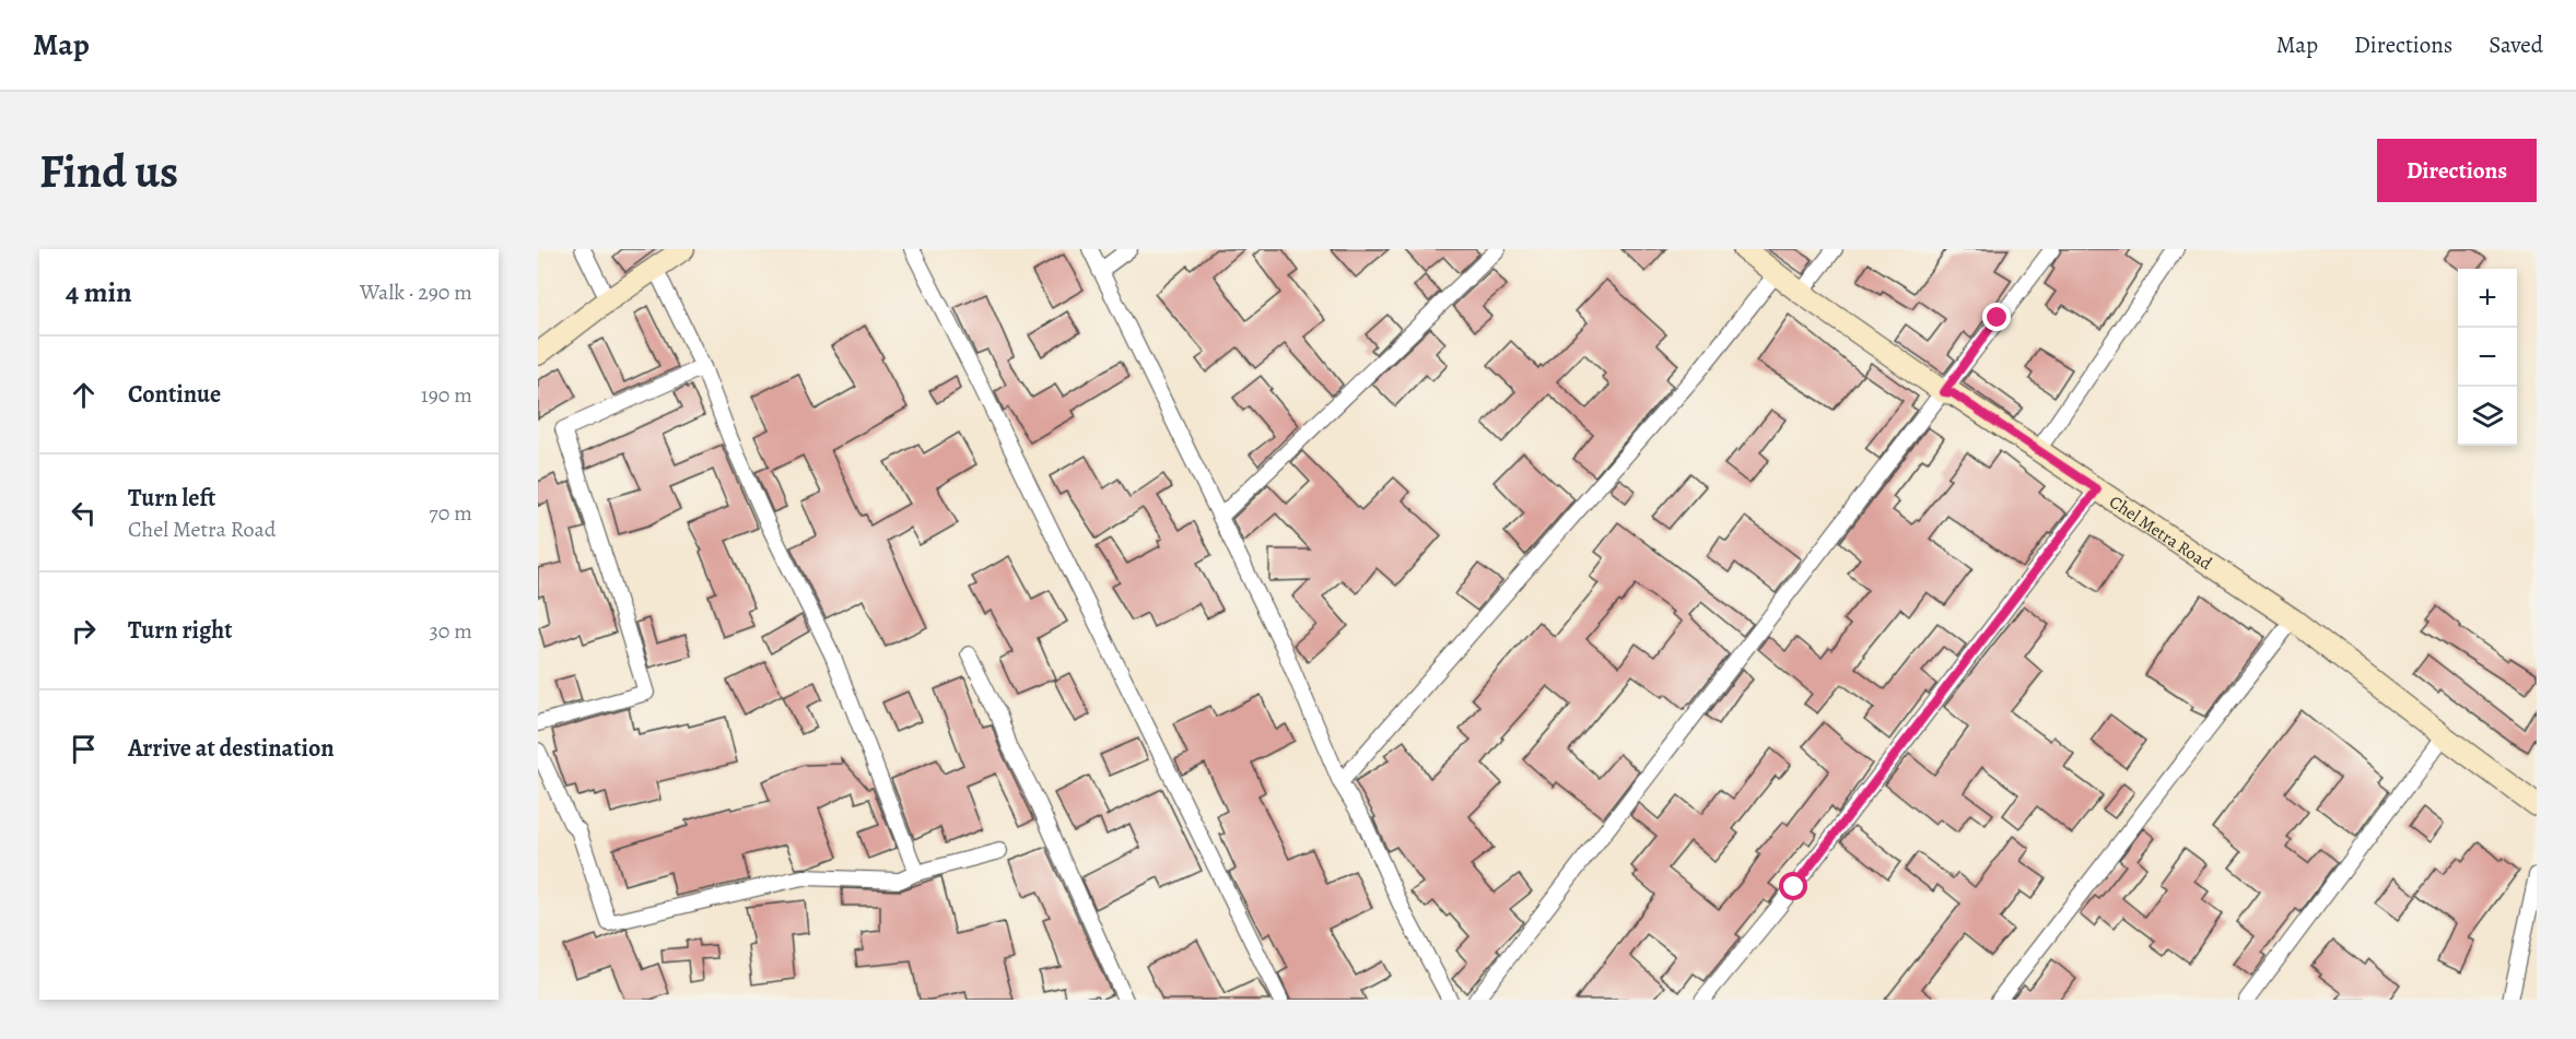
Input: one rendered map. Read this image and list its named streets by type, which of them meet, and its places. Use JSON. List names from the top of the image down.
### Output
{
  "streets": {
    "street": ["Chel Metra Road"]
  },
  "page": {
    "header": "Map",
    "nav": ["Map", "Directions", "Saved"],
    "buttons": "Directions",
    "title": "Find us",
    "heading": ["4 min", "Walk · 290 m"],
    "map_buttons": ["+", "−"],
    "list": [
      ["Continue", "190 m"],
      ["Turn left", "Chel Metra Road", "70 m"],
      ["Turn right", "30 m"],
      "Arrive at destination"
    ]
  }
}
